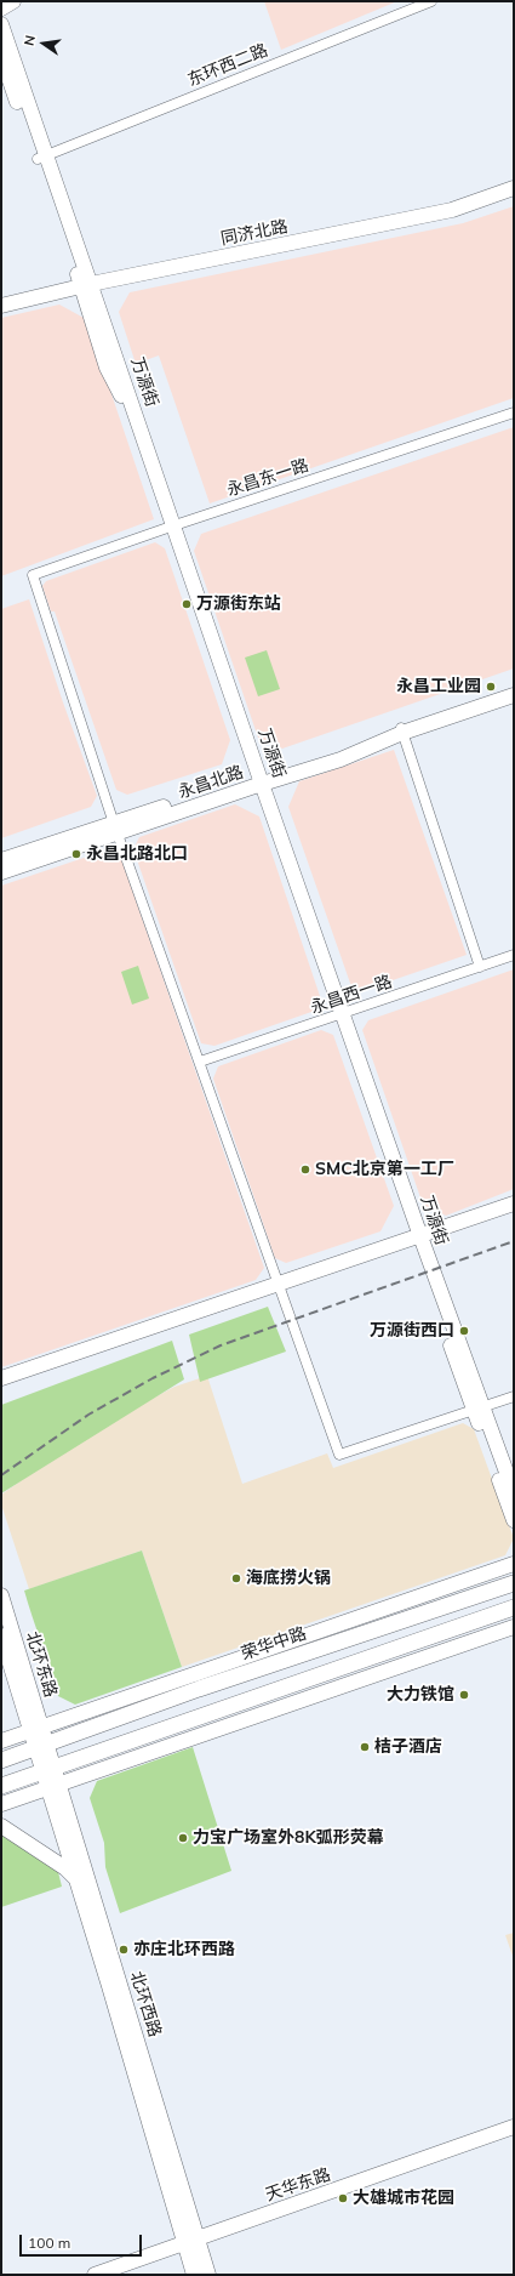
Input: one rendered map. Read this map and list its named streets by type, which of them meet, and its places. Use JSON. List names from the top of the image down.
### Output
{
  "streets": {
    "main road": ["荣华中路"],
    "street": [
      "东环西二路",
      "同济北路",
      "万源街",
      "永昌东一路",
      "永昌北路",
      "永昌西一路",
      "北环东路",
      "北环西路",
      "天华东路"
    ]
  },
  "crossings": [
    ["东环西二路", "万源街"],
    ["同济北路", "万源街"],
    ["万源街", "永昌东一路"],
    ["万源街", "永昌北路"],
    ["万源街", "永昌西一路"],
    ["永昌东一路", "永昌北路"],
    ["荣华中路", "北环东路"],
    ["荣华中路", "北环西路"],
    ["北环东路", "北环西路"],
    ["北环西路", "天华东路"]
  ],
  "places": [
    "万源街东站",
    "永昌工业园",
    "永昌北路北口",
    "SMC北京第一工厂",
    "万源街西口",
    "海底捞火锅",
    "大力铁馆",
    "桔子酒店",
    "力宝广场室外8K弧形荧幕",
    "亦庄北环西路",
    "大雄城市花园"
  ],
  "scale_bar": "100 m",
  "north": "left"
}
